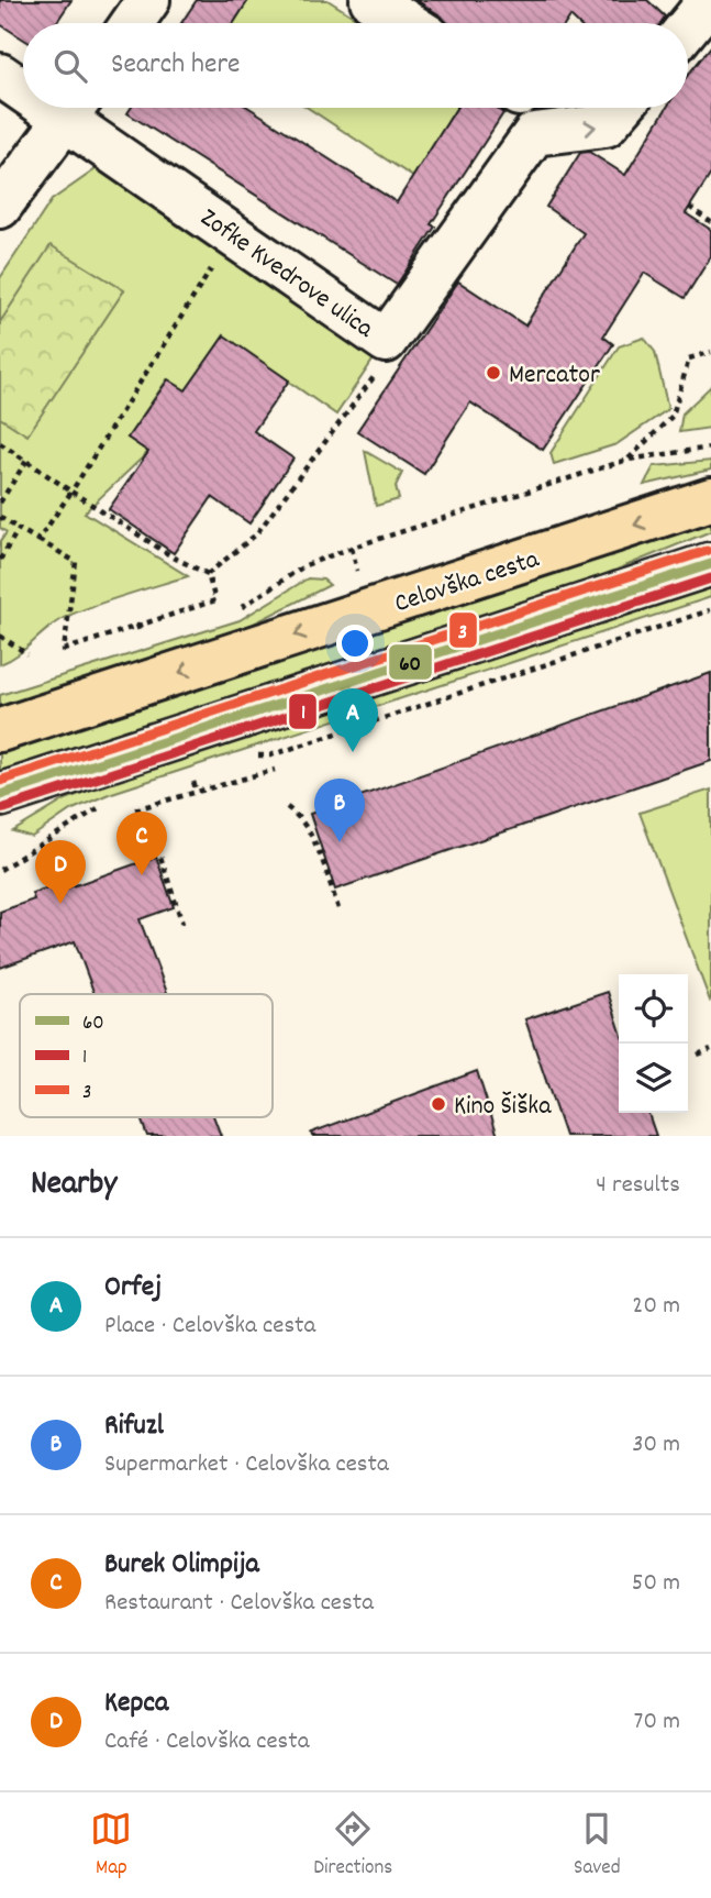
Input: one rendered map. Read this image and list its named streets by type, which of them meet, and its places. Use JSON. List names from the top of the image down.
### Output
{
  "streets": {
    "main road": ["Celovška cesta"],
    "street": ["Zofke Kvedrove ulica"]
  },
  "one_way": ["Zofke Kvedrove ulica"],
  "places": ["Mercator", "Kino Šiška"],
  "lines": ["transit line 3", "transit line 60", "transit line 1"],
  "legend": ["60", "1", "3"],
  "page": {
    "search": "Search here",
    "pins": [
      "A",
      "B",
      "C",
      "D"
    ],
    "heading": ["Nearby", "4 results"],
    "list": [
      {
        "mark": "A",
        "name": "Orfej",
        "note": "Place · Celovška cesta",
        "value": "20 m"
      },
      {
        "mark": "B",
        "name": "Rifuzl",
        "note": "Supermarket · Celovška cesta",
        "value": "30 m"
      },
      {
        "mark": "C",
        "name": "Burek Olimpija",
        "note": "Restaurant · Celovška cesta",
        "value": "50 m"
      },
      {
        "mark": "D",
        "name": "Kepca",
        "note": "Café · Celovška cesta",
        "value": "70 m"
      }
    ],
    "nav": ["Map", "Directions", "Saved"]
  }
}
